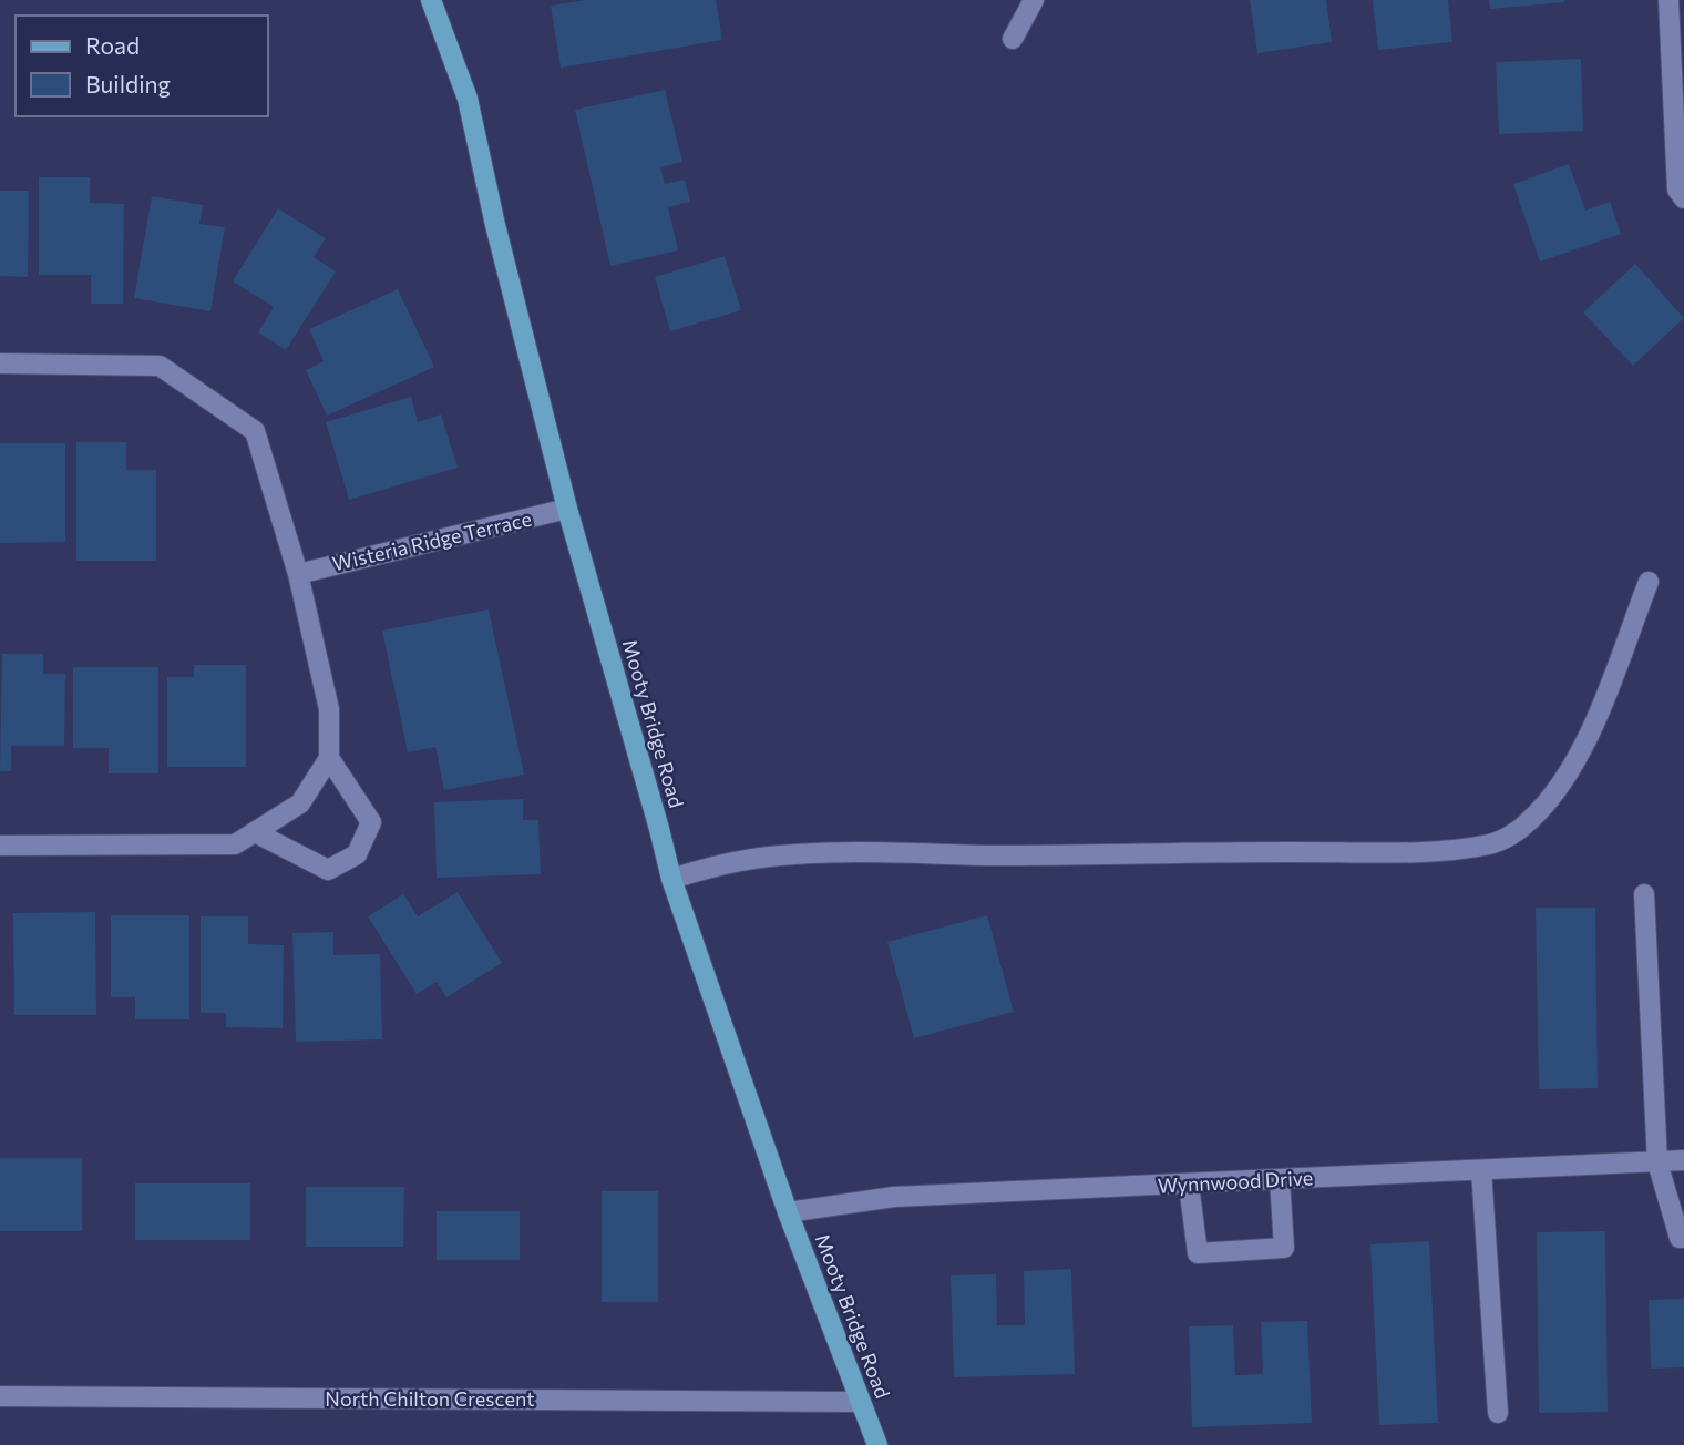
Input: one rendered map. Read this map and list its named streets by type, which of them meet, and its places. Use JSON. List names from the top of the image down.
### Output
{
  "streets": {
    "main road": ["Mooty Bridge Road"],
    "street": ["Wisteria Ridge Terrace", "Wynnwood Drive", "North Chilton Crescent"]
  },
  "crossings": [
    ["Wisteria Ridge Terrace", "Mooty Bridge Road"],
    ["Mooty Bridge Road", "Wynnwood Drive"],
    ["Mooty Bridge Road", "North Chilton Crescent"]
  ],
  "legend": ["Road", "Building"]
}
